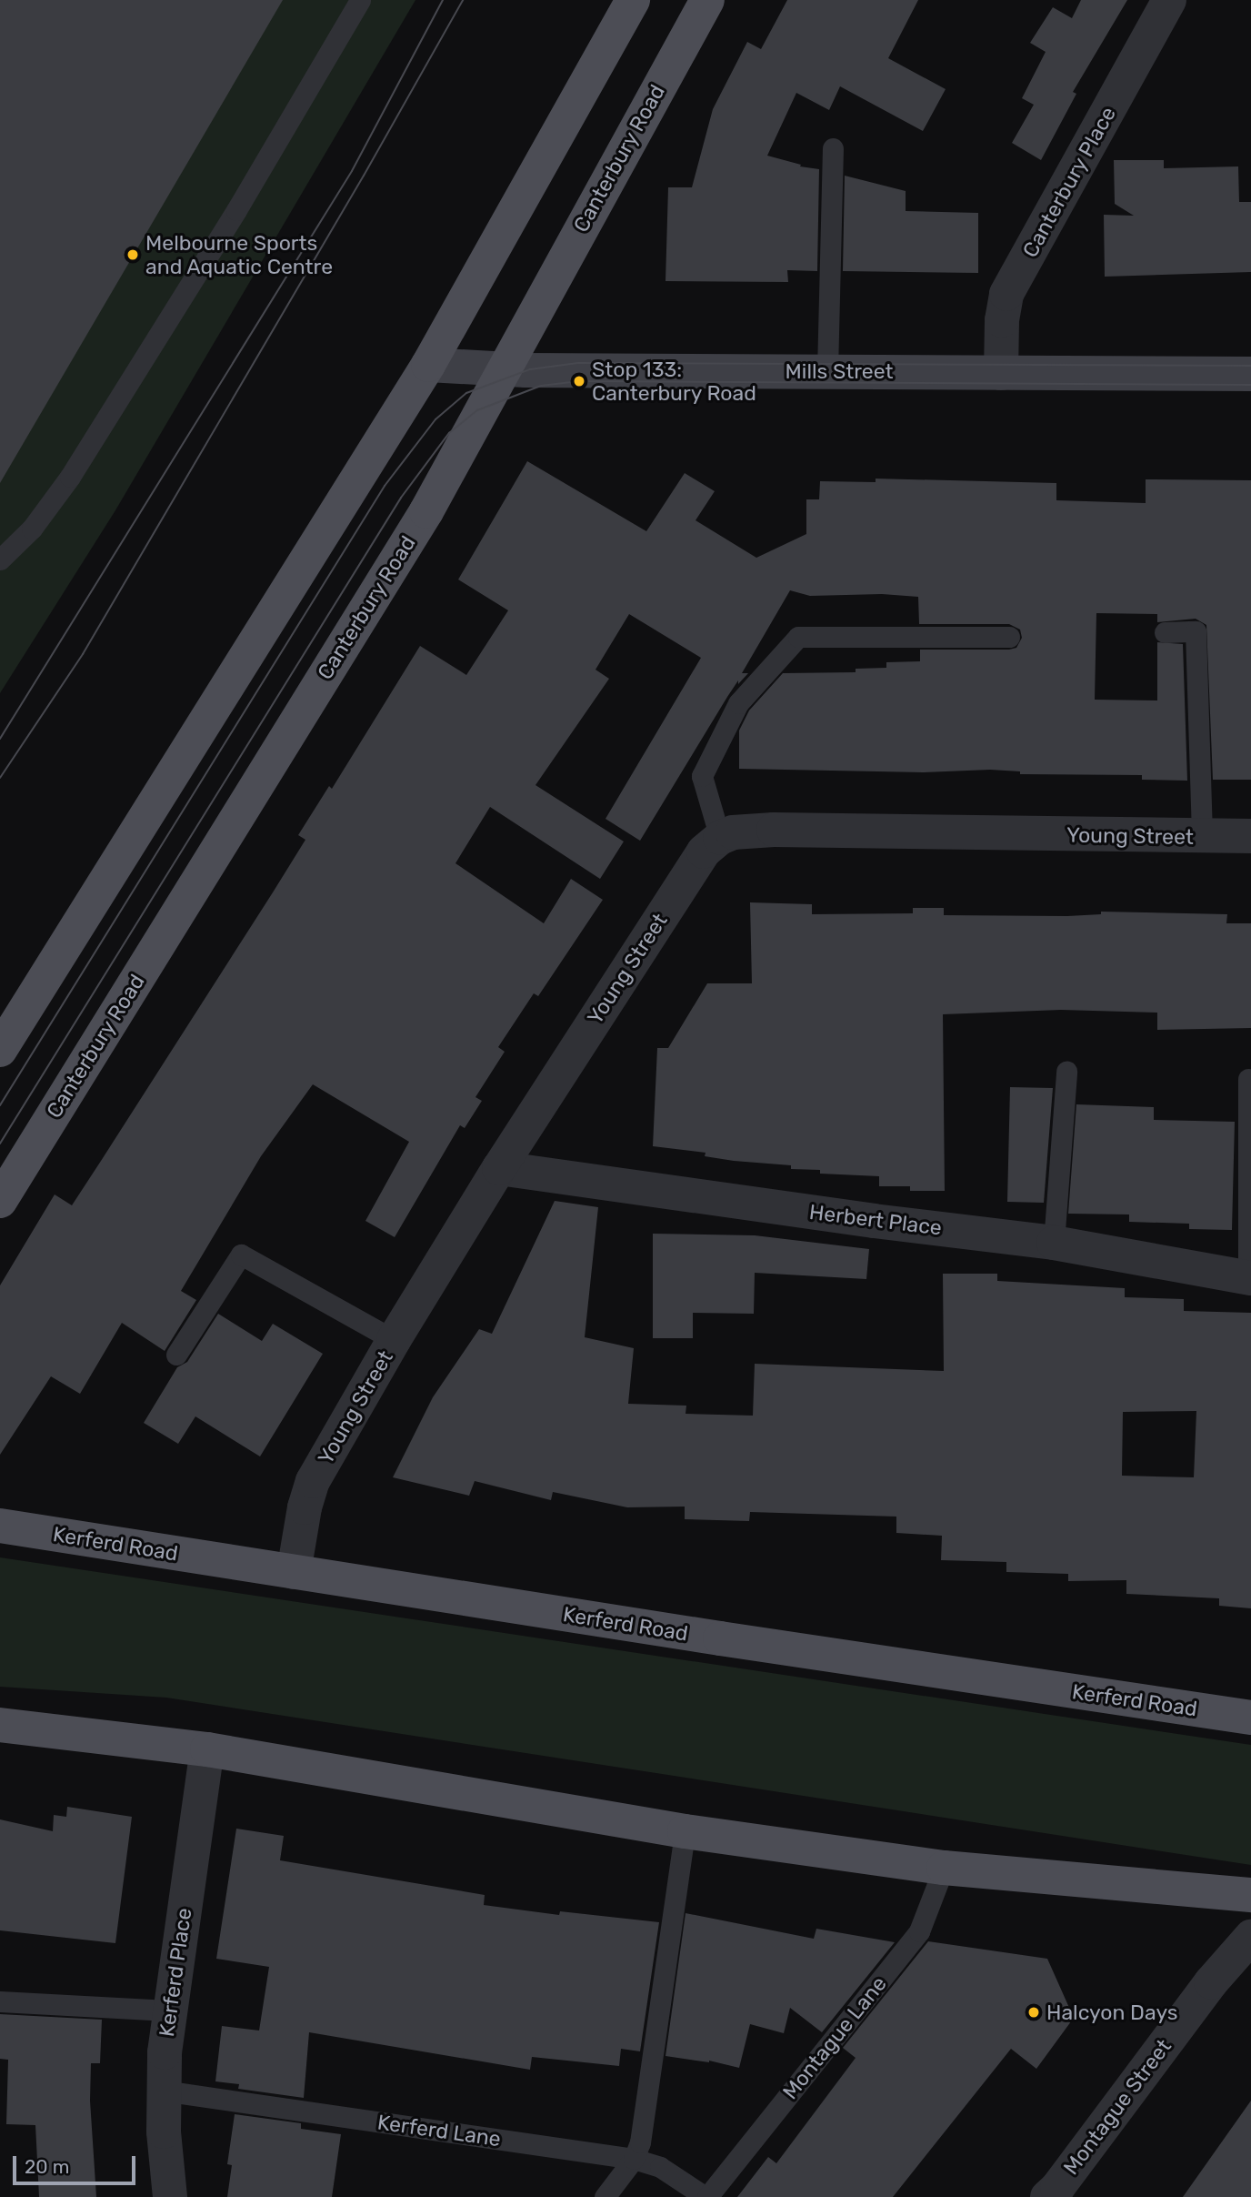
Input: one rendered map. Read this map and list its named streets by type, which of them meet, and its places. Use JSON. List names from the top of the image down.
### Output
{
  "streets": {
    "main road": ["Canterbury Road", "Kerferd Road"],
    "street": [
      "Canterbury Place",
      "Mills Street",
      "Young Street",
      "Herbert Place",
      "Kerferd Place",
      "Montague Street"
    ],
    "lane": ["Montague Lane", "Kerferd Lane"]
  },
  "crossings": [
    ["Canterbury Road", "Mills Street"],
    ["Canterbury Place", "Mills Street"],
    ["Young Street", "Herbert Place"],
    ["Young Street", "Kerferd Road"],
    ["Kerferd Place", "Kerferd Lane"],
    ["Montague Lane", "Kerferd Lane"]
  ],
  "places": ["Melbourne Sports and Aquatic Centre", "Stop 133: Canterbury Road", "Halcyon Days"],
  "scale_bar": "20 m"
}
